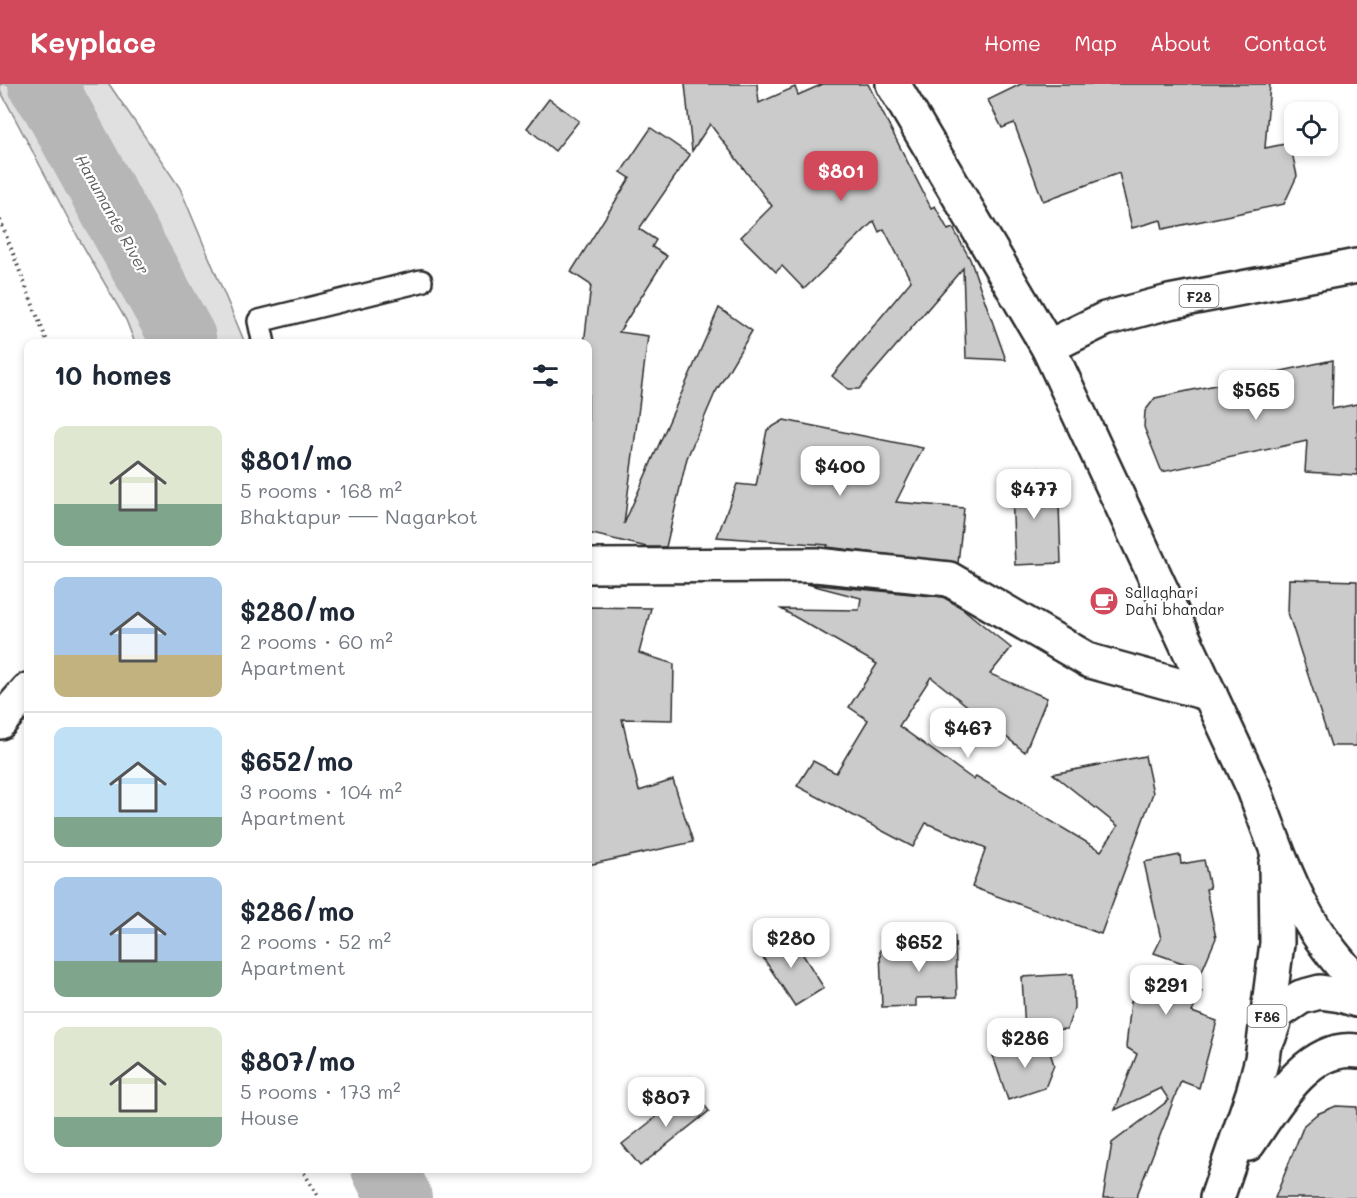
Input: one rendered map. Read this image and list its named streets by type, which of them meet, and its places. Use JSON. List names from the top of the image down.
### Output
{
  "streets": {
    "main road": ["F28", "F86"]
  },
  "crossings": [
    ["F28", "F86"]
  ],
  "water": ["Hanumante River"],
  "places": {
    "cafe": ["Sallaghari Dahi bhandar"]
  },
  "page": {
    "header": "Keyplace",
    "nav": [
      "Home",
      "Map",
      "About",
      "Contact"
    ],
    "price": [
      "$801",
      "$565",
      "$400",
      "$477",
      "$467",
      "$280",
      "$652",
      "$291",
      "$286",
      "$807"
    ],
    "heading": "10 homes",
    "list": [
      {
        "name": "$801/mo",
        "note": "5 rooms · 168 m² · Bhaktapur — Nagarkot"
      },
      {
        "name": "$280/mo",
        "note": "2 rooms · 60 m² · Apartment"
      },
      {
        "name": "$652/mo",
        "note": "3 rooms · 104 m² · Apartment"
      },
      {
        "name": "$286/mo",
        "note": "2 rooms · 52 m² · Apartment"
      },
      {
        "name": "$807/mo",
        "note": "5 rooms · 173 m² · House"
      }
    ]
  }
}
